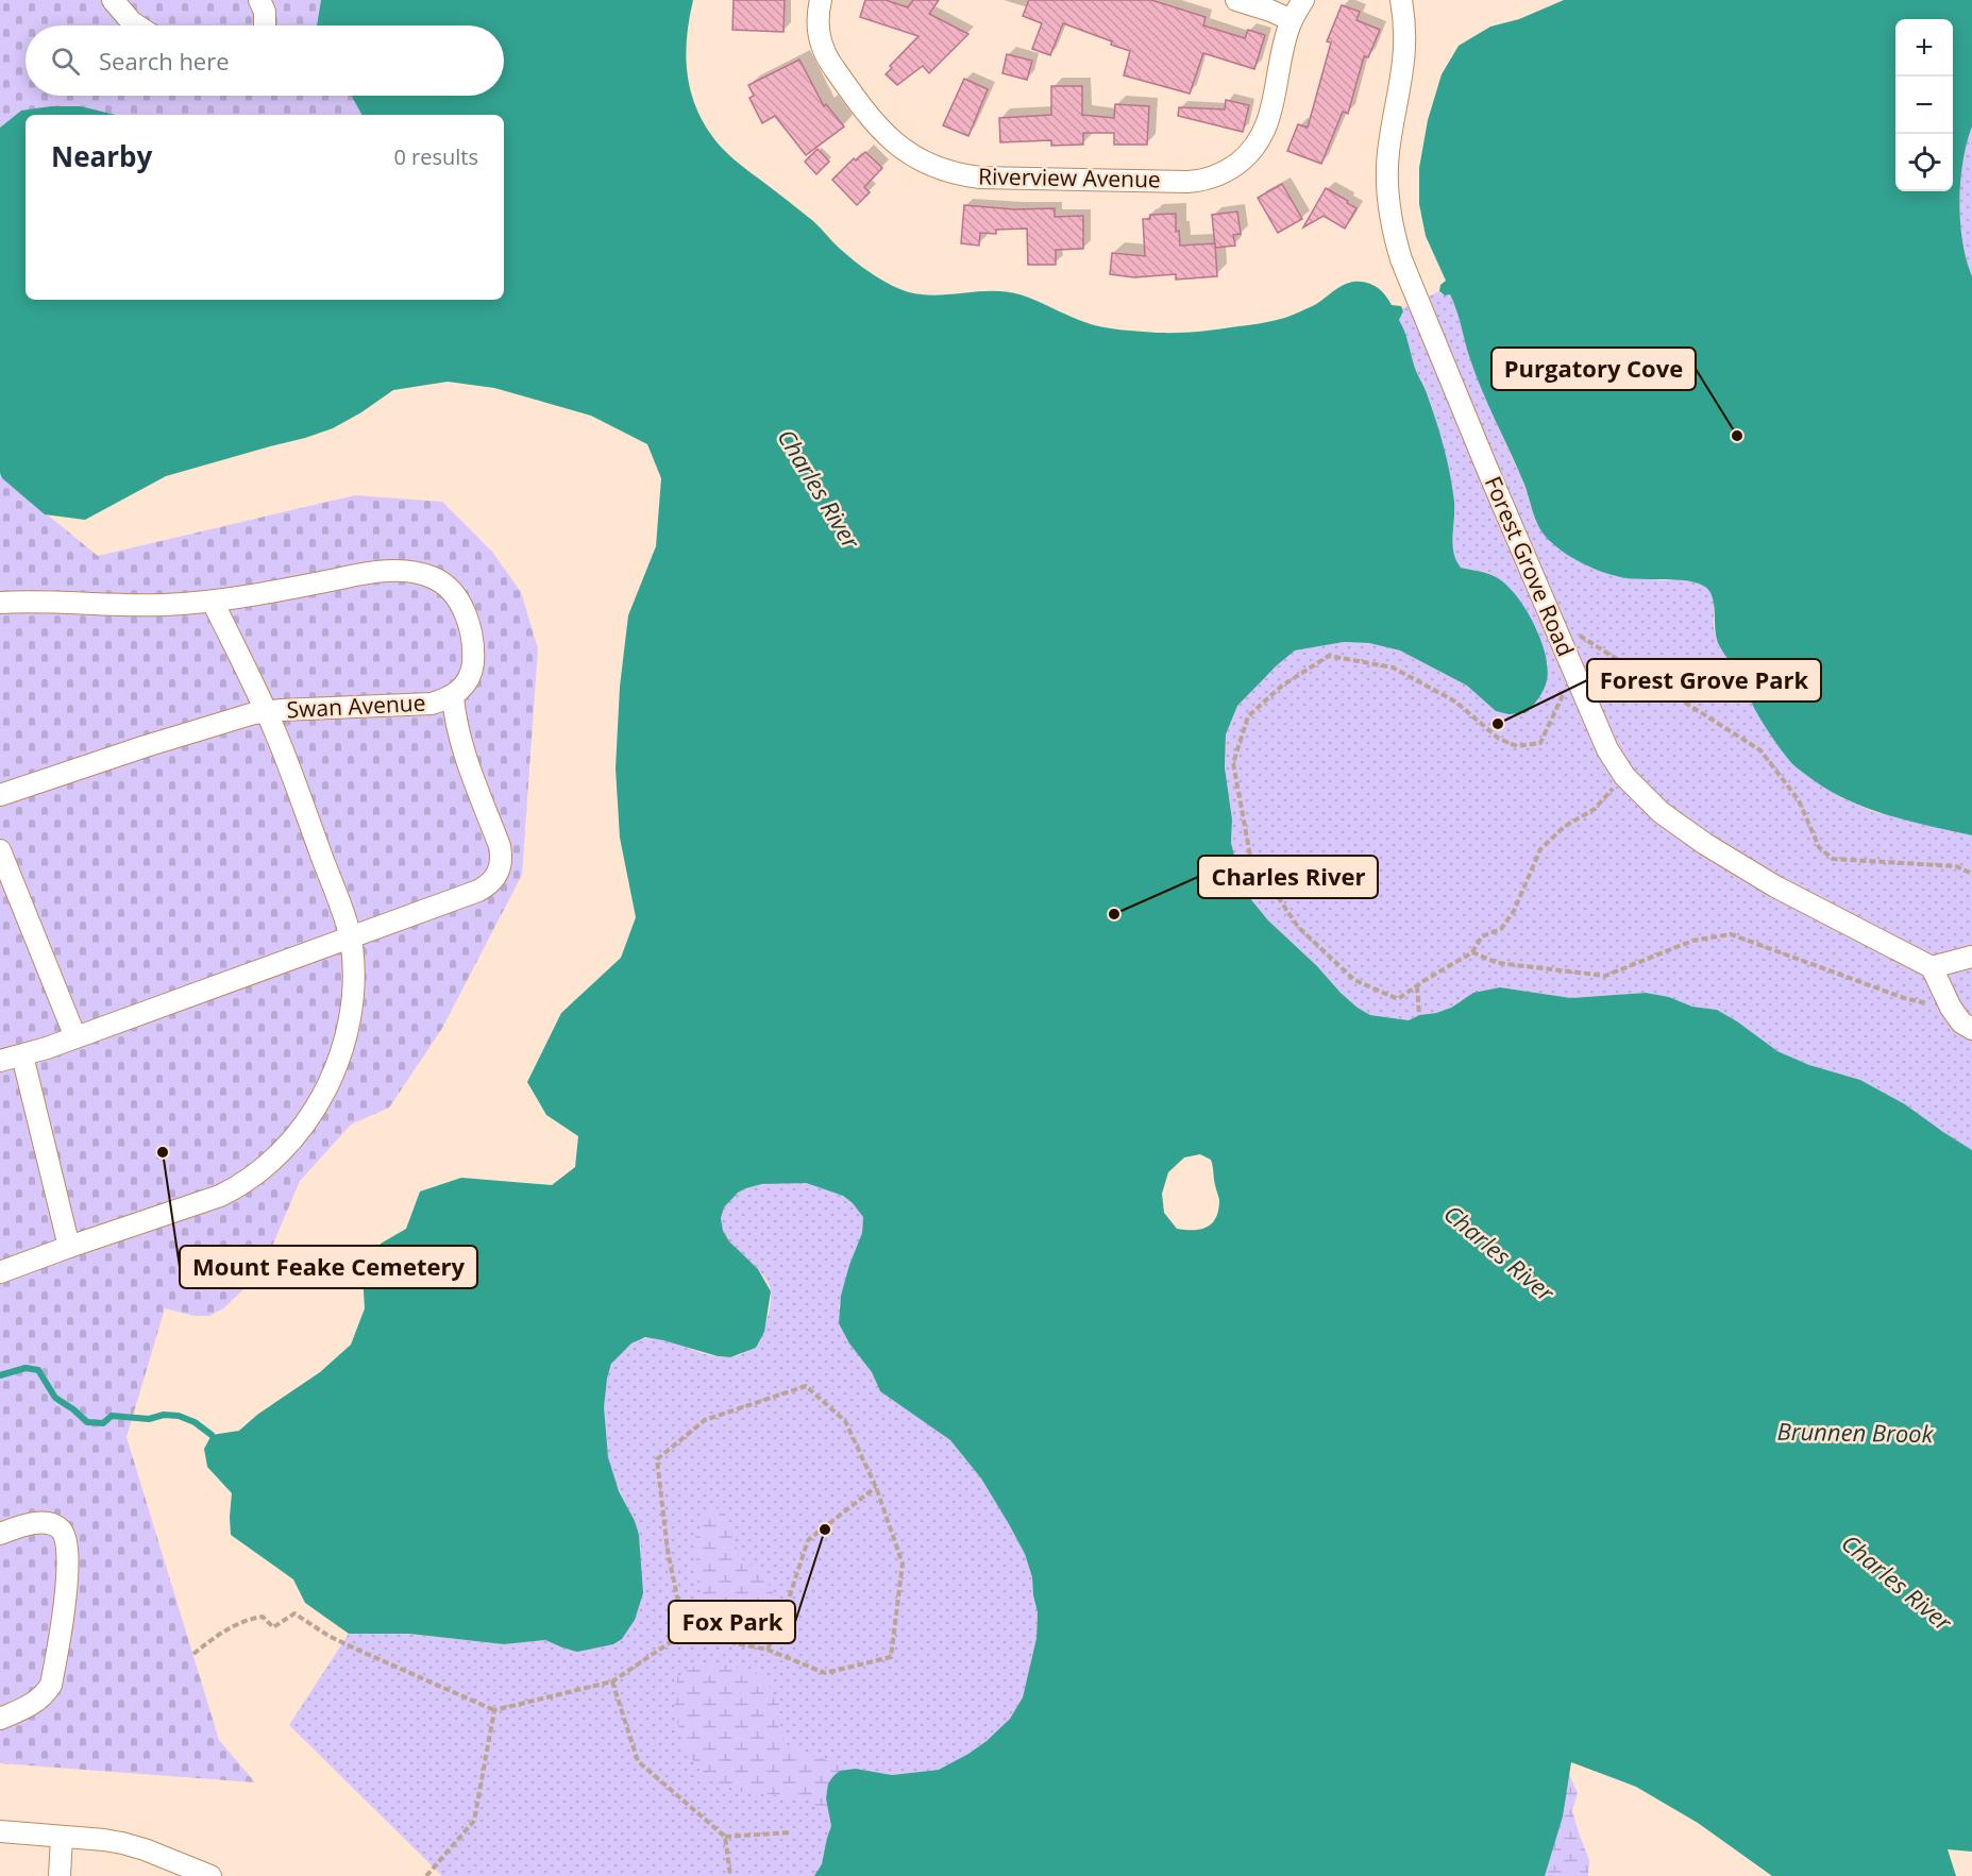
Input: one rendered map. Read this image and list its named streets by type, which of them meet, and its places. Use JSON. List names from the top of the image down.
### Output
{
  "streets": {
    "street": ["Riverview Avenue", "Forest Grove Road", "Swan Avenue"]
  },
  "water": ["Charles River", "Brunnen Brook"],
  "places": [
    "Purgatory Cove",
    "Forest Grove Park",
    "Charles River",
    "Mount Feake Cemetery",
    "Fox Park"
  ],
  "page": {
    "map_buttons": ["+", "−"],
    "search": "Search here",
    "heading": ["Nearby", "0 results"]
  }
}
